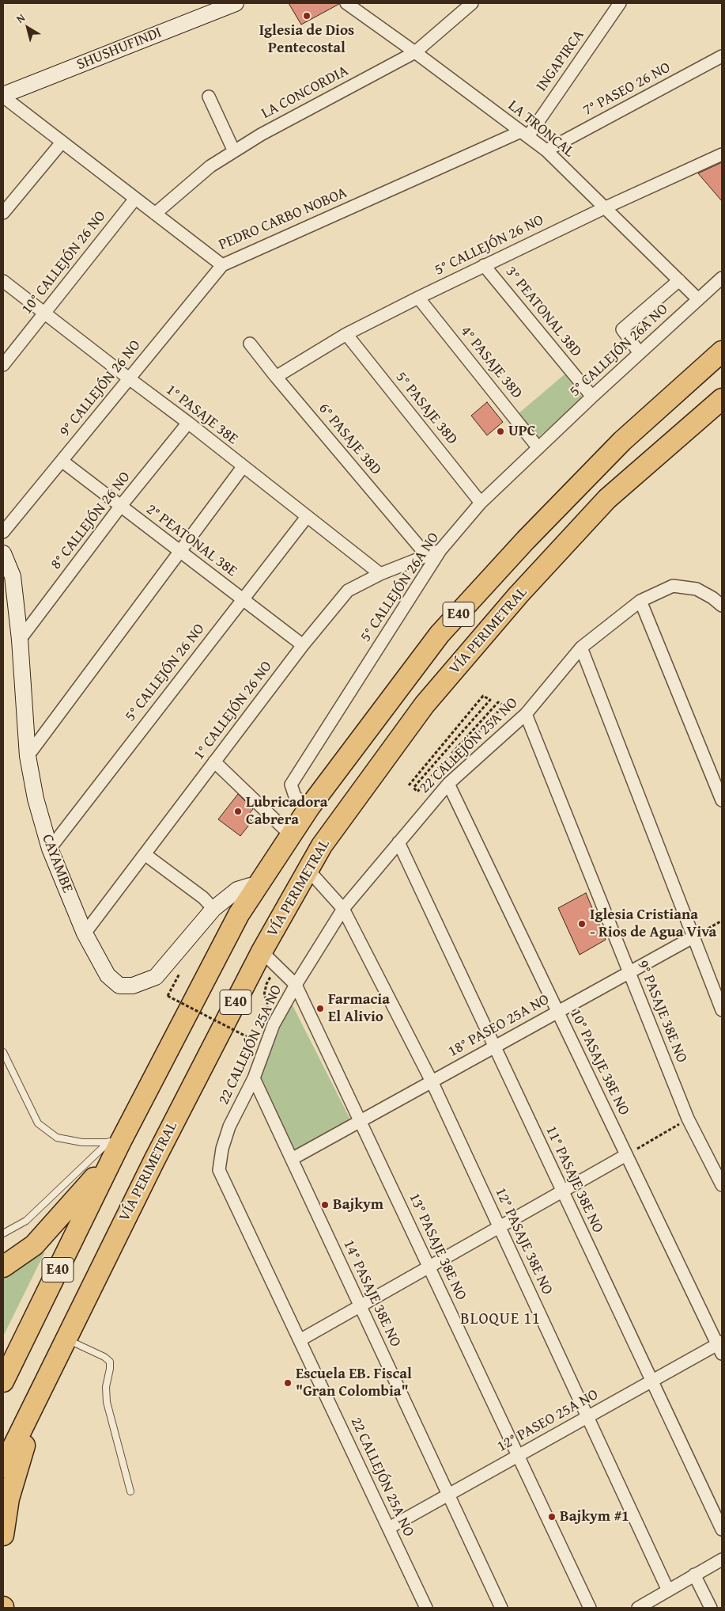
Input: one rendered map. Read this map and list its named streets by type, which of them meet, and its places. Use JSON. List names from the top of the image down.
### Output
{
  "streets": {
    "highway": ["E40", "VÍA PERIMETRAL"],
    "street": [
      "SHUSHUFINDI",
      "INGAPIRCA",
      "7° PASEO 26 NO",
      "LA CONCORDIA",
      "LA TRONCAL",
      "PEDRO CARBO NOBOA",
      "5° CALLEJÓN 26 NO",
      "10° CALLEJÓN 26 NO",
      "3° PEATONAL 38D",
      "5° CALLEJÓN 26A NO",
      "4° PASAJE 38D",
      "9° CALLEJÓN 26 NO",
      "5° PASAJE 38D",
      "1° PASAJE 38E",
      "6° PASAJE 38D",
      "8° CALLEJÓN 26 NO",
      "2° PEATONAL 38E",
      "1° CALLEJÓN 26 NO",
      "22 CALLEJÓN 25A NO",
      "CAYAMBE",
      "9° PASAJE 38E NO",
      "18° PASEO 25A NO",
      "10° PASAJE 38E NO",
      "11° PASAJE 38E NO",
      "12° PASAJE 38E NO",
      "13° PASAJE 38E NO",
      "14° PASAJE 38E NO",
      "12° PASEO 25A NO"
    ]
  },
  "crossings": [
    ["SHUSHUFINDI", "PEDRO CARBO NOBOA"],
    ["INGAPIRCA", "LA TRONCAL"],
    ["INGAPIRCA", "PEDRO CARBO NOBOA"],
    ["7° PASEO 26 NO", "LA TRONCAL"],
    ["LA CONCORDIA", "LA TRONCAL"],
    ["LA CONCORDIA", "PEDRO CARBO NOBOA"],
    ["LA TRONCAL", "PEDRO CARBO NOBOA"],
    ["LA TRONCAL", "5° CALLEJÓN 26 NO"],
    ["LA TRONCAL", "5° CALLEJÓN 26A NO"],
    ["PEDRO CARBO NOBOA", "10° CALLEJÓN 26 NO"],
    ["PEDRO CARBO NOBOA", "9° CALLEJÓN 26 NO"],
    ["5° CALLEJÓN 26 NO", "3° PEATONAL 38D"],
    ["5° CALLEJÓN 26 NO", "4° PASAJE 38D"],
    ["5° CALLEJÓN 26 NO", "5° PASAJE 38D"],
    ["5° CALLEJÓN 26 NO", "1° PASAJE 38E"],
    ["5° CALLEJÓN 26 NO", "6° PASAJE 38D"],
    ["5° CALLEJÓN 26 NO", "2° PEATONAL 38E"],
    ["5° CALLEJÓN 26 NO", "CAYAMBE"],
    ["10° CALLEJÓN 26 NO", "1° PASAJE 38E"],
    ["3° PEATONAL 38D", "5° CALLEJÓN 26A NO"],
    ["5° CALLEJÓN 26A NO", "4° PASAJE 38D"],
    ["5° CALLEJÓN 26A NO", "5° PASAJE 38D"],
    ["5° CALLEJÓN 26A NO", "E40"],
    ["5° CALLEJÓN 26A NO", "1° CALLEJÓN 26 NO"],
    ["9° CALLEJÓN 26 NO", "1° PASAJE 38E"],
    ["9° CALLEJÓN 26 NO", "2° PEATONAL 38E"],
    ["1° PASAJE 38E", "8° CALLEJÓN 26 NO"],
    ["1° PASAJE 38E", "1° CALLEJÓN 26 NO"],
    ["6° PASAJE 38D", "1° CALLEJÓN 26 NO"],
    ["8° CALLEJÓN 26 NO", "2° PEATONAL 38E"],
    ["8° CALLEJÓN 26 NO", "CAYAMBE"],
    ["2° PEATONAL 38E", "1° CALLEJÓN 26 NO"],
    ["E40", "CAYAMBE"],
    ["VÍA PERIMETRAL", "12° PASAJE 38E NO"],
    ["VÍA PERIMETRAL", "13° PASAJE 38E NO"],
    ["1° CALLEJÓN 26 NO", "CAYAMBE"],
    ["22 CALLEJÓN 25A NO", "9° PASAJE 38E NO"],
    ["22 CALLEJÓN 25A NO", "10° PASAJE 38E NO"],
    ["22 CALLEJÓN 25A NO", "11° PASAJE 38E NO"],
    ["22 CALLEJÓN 25A NO", "12° PASAJE 38E NO"],
    ["22 CALLEJÓN 25A NO", "13° PASAJE 38E NO"],
    ["22 CALLEJÓN 25A NO", "14° PASAJE 38E NO"],
    ["22 CALLEJÓN 25A NO", "12° PASEO 25A NO"],
    ["9° PASAJE 38E NO", "18° PASEO 25A NO"],
    ["18° PASEO 25A NO", "10° PASAJE 38E NO"],
    ["18° PASEO 25A NO", "11° PASAJE 38E NO"],
    ["18° PASEO 25A NO", "12° PASAJE 38E NO"],
    ["18° PASEO 25A NO", "13° PASAJE 38E NO"],
    ["18° PASEO 25A NO", "14° PASAJE 38E NO"],
    ["10° PASAJE 38E NO", "12° PASEO 25A NO"],
    ["11° PASAJE 38E NO", "12° PASEO 25A NO"],
    ["12° PASAJE 38E NO", "12° PASEO 25A NO"],
    ["13° PASAJE 38E NO", "12° PASEO 25A NO"],
    ["14° PASAJE 38E NO", "12° PASEO 25A NO"]
  ],
  "districts": ["BLOQUE 11"],
  "places": [
    "Iglesia de Dios Pentecostal",
    "UPC",
    "Lubricadora Cabrera",
    "Iglesia Cristiana - Rios de Agua Viva",
    "Farmacia El Alivio",
    "Bajkym",
    "Escuela EB. Fiscal \"Gran Colombia\"",
    "Bajkym #1"
  ],
  "north": "top left"
}
